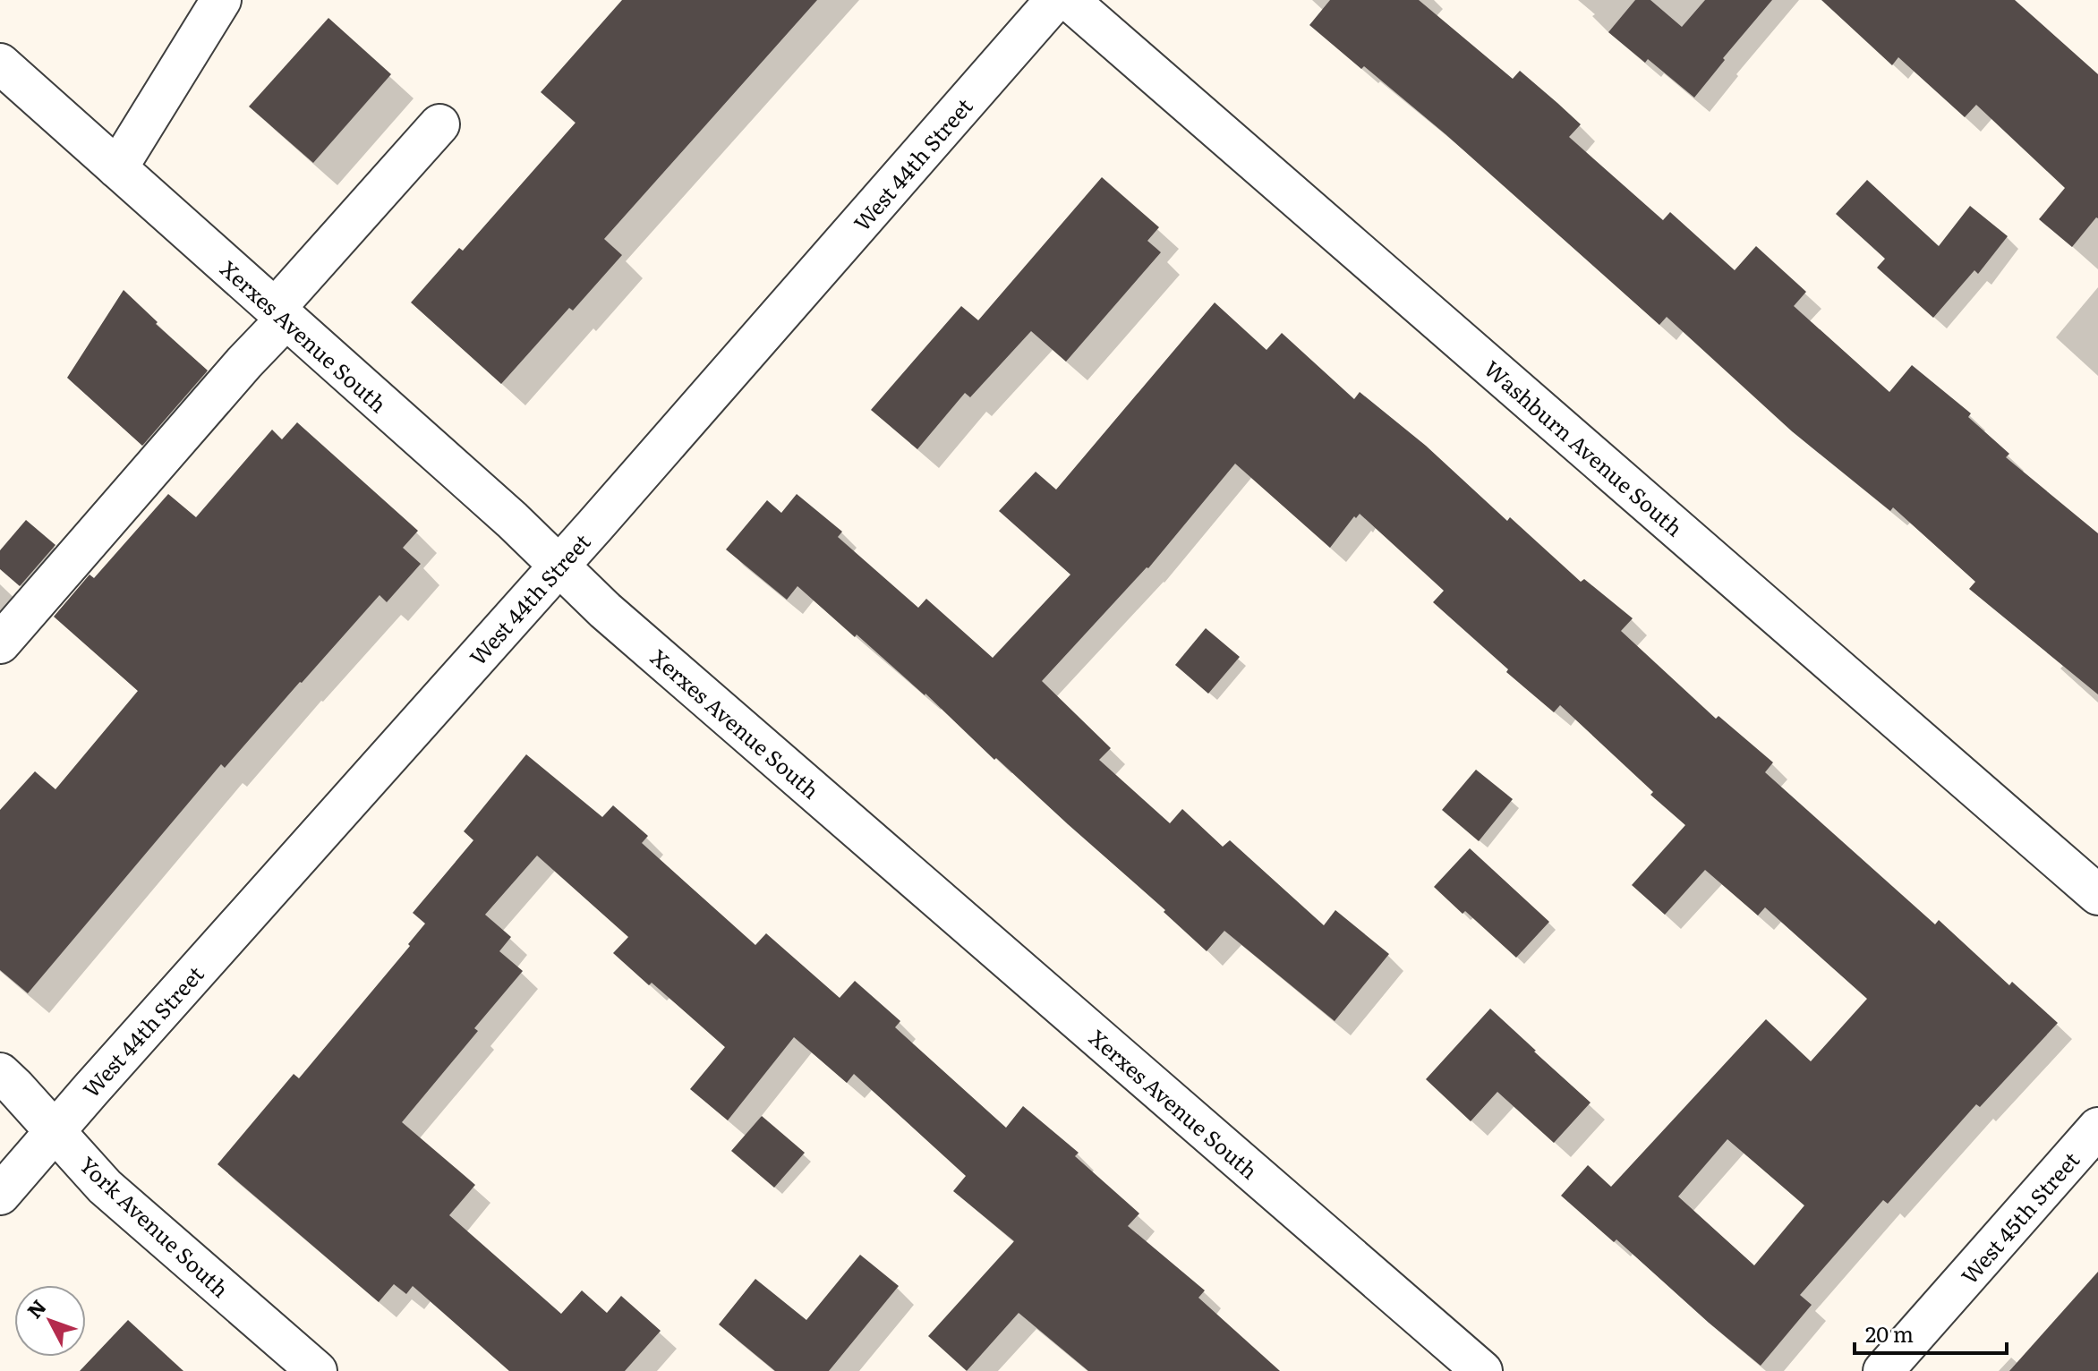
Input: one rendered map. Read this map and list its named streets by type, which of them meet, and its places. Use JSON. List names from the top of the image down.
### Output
{
  "streets": {
    "street": [
      "West 44th Street",
      "Xerxes Avenue South",
      "Washburn Avenue South",
      "West 45th Street",
      "York Avenue South"
    ]
  },
  "crossings": [
    ["West 44th Street", "Xerxes Avenue South"],
    ["West 44th Street", "York Avenue South"]
  ],
  "scale_bar": "20 m",
  "north": "top left"
}
